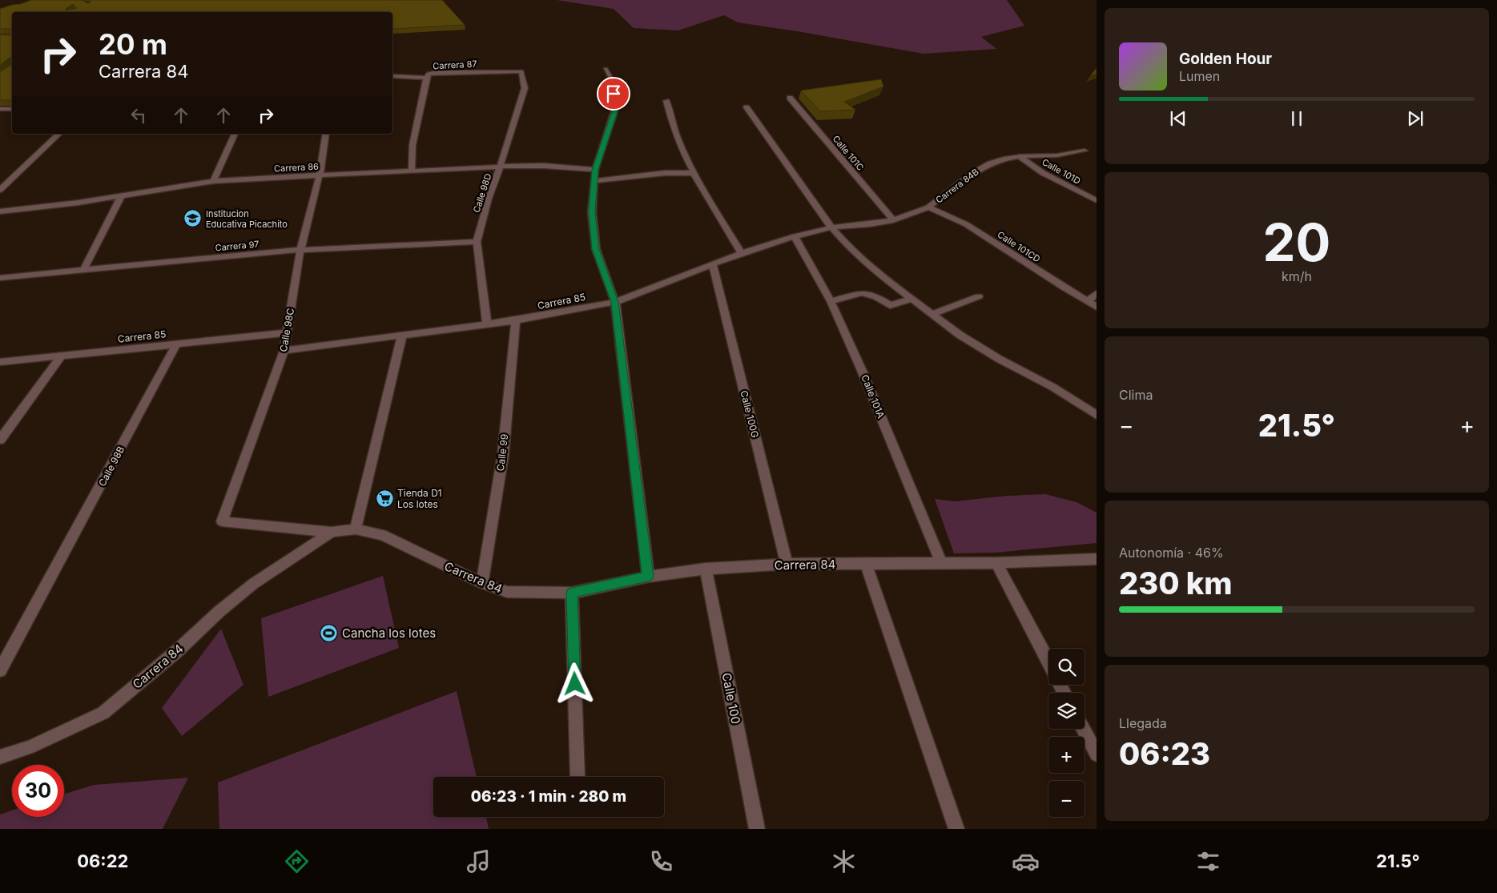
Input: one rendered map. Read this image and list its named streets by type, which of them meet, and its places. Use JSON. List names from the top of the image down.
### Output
{
  "streets": {
    "street": [
      "Carrera 87",
      "Calle 101C",
      "Carrera 86",
      "Calle 101D",
      "Carrera 84B",
      "Calle 98D",
      "Carrera 97",
      "Calle 101CD",
      "Carrera 85",
      "Calle 98C",
      "Calle 101A",
      "Calle 100G",
      "Calle 99",
      "Calle 98B",
      "Carrera 84",
      "Calle 100"
    ]
  },
  "crossings": [
    ["Carrera 87", "Calle 98D"],
    ["Calle 101C", "Carrera 84B"],
    ["Carrera 86", "Calle 98D"],
    ["Carrera 86", "Calle 98C"],
    ["Calle 101D", "Carrera 84B"],
    ["Carrera 84B", "Calle 101CD"],
    ["Carrera 84B", "Carrera 85"],
    ["Calle 98D", "Carrera 97"],
    ["Calle 98D", "Carrera 85"],
    ["Carrera 97", "Calle 98C"],
    ["Carrera 85", "Calle 98C"],
    ["Carrera 85", "Calle 101A"],
    ["Carrera 85", "Calle 100G"],
    ["Carrera 85", "Calle 99"],
    ["Carrera 85", "Calle 98B"],
    ["Calle 98C", "Carrera 84"],
    ["Calle 101A", "Carrera 84"],
    ["Calle 100G", "Carrera 84"],
    ["Calle 99", "Carrera 84"],
    ["Carrera 84", "Calle 100"]
  ],
  "places": {
    "school or university": ["Institucion Educativa Picachito"],
    "supermarket": ["Tienda D1 Los lotes"],
    "sports": ["Cancha los lotes"]
  },
  "page": {
    "turn": ["20 m", "Carrera 84"],
    "song": ["Golden Hour", "Lumen"],
    "tile": [
      ["20", "km/h"],
      "Clima",
      ["Autonomía · 46%", "230 km"],
      ["Llegada", "06:23"]
    ],
    "heat": ["−", "21.5°", "+"],
    "map_buttons": ["+", "−"],
    "limit": "30",
    "trip": "06:23 · 1 min · 280 m",
    "tabs": ["06:22", "21.5°"]
  }
}
